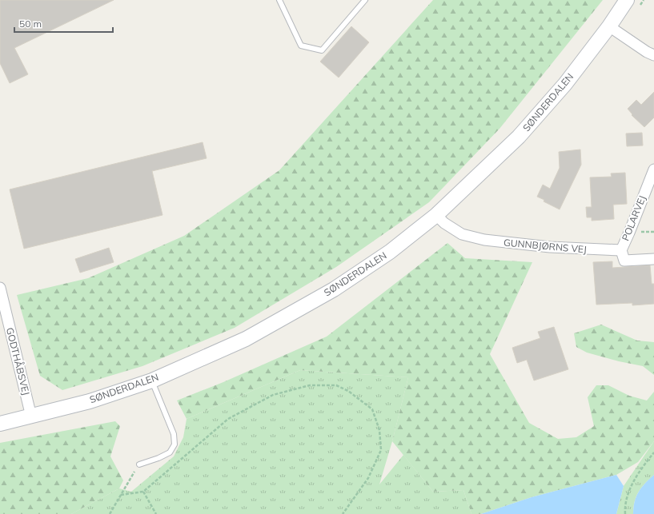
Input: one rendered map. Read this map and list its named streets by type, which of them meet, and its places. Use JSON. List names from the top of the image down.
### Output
{
  "streets": {
    "street": [
      "SØNDERDALEN",
      "POLARVEJ",
      "GUNNBJØRNS VEJ",
      "GODTHÅBSVEJ"
    ]
  },
  "crossings": [
    ["SØNDERDALEN", "GUNNBJØRNS VEJ"],
    ["SØNDERDALEN", "GODTHÅBSVEJ"],
    ["POLARVEJ", "GUNNBJØRNS VEJ"]
  ],
  "scale_bar": "50 m"
}
